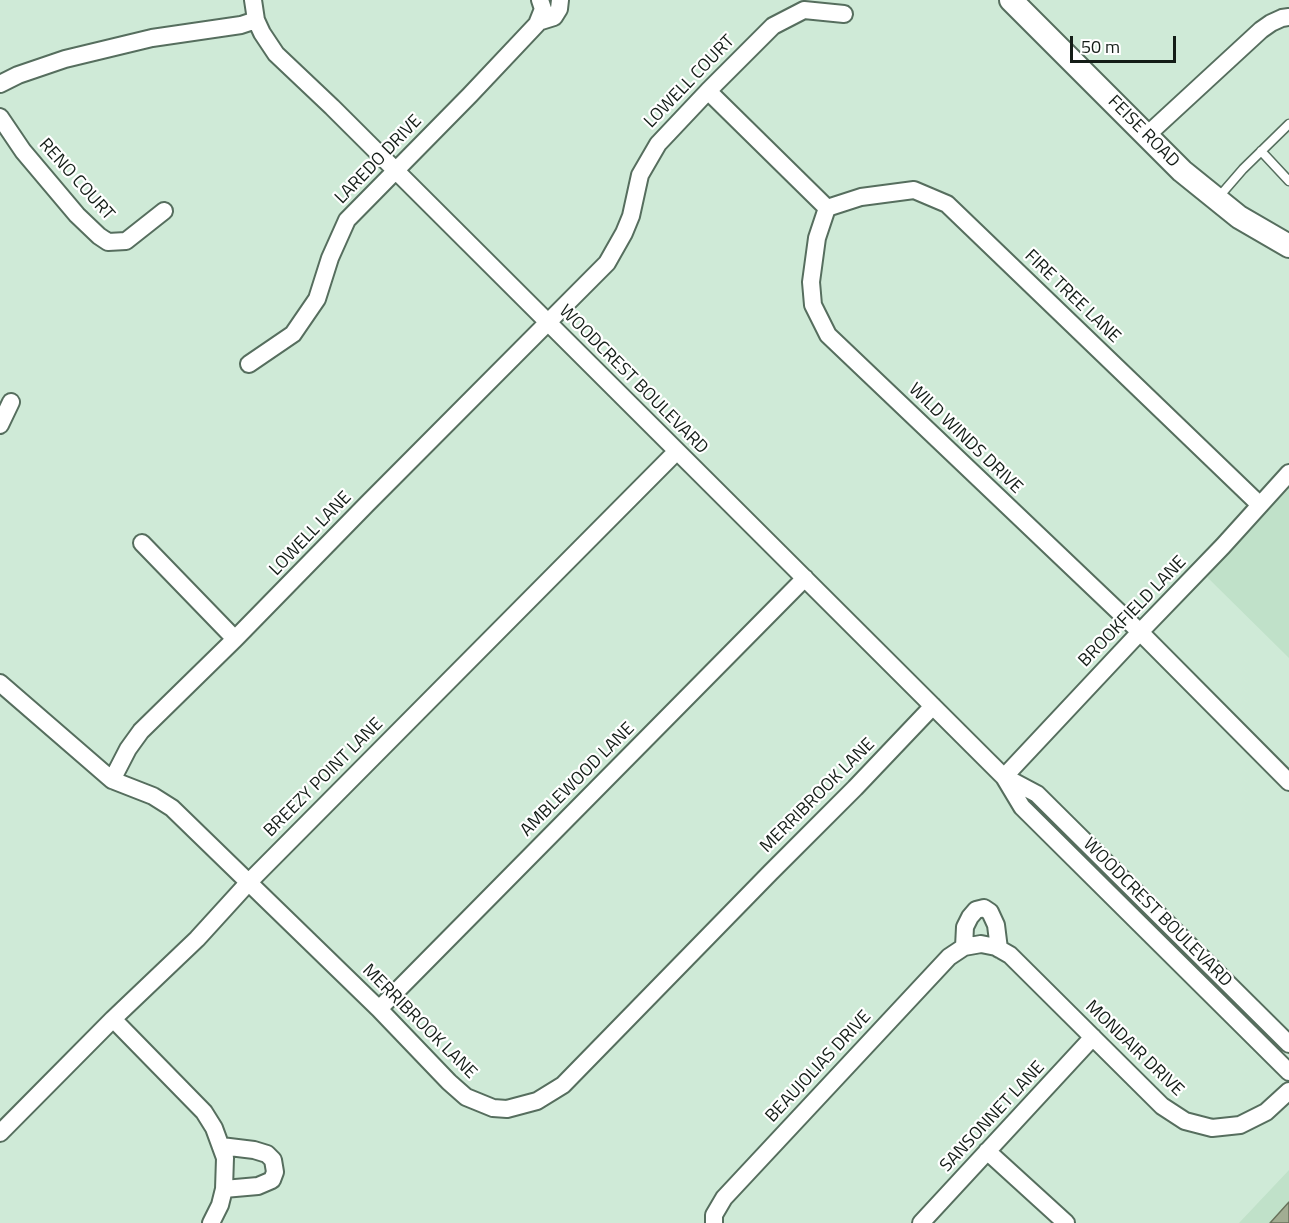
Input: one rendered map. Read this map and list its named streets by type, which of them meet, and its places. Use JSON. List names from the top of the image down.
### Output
{
  "streets": {
    "main road": ["FEISE ROAD"],
    "street": [
      "LOWELL COURT",
      "LAREDO DRIVE",
      "RENO COURT",
      "FIRE TREE LANE",
      "WOODCREST BOULEVARD",
      "WILD WINDS DRIVE",
      "LOWELL LANE",
      "BROOKFIELD LANE",
      "BREEZY POINT LANE",
      "AMBLEWOOD LANE",
      "MERRIBROOK LANE",
      "MONDAIR DRIVE",
      "BEAUJOLIAS DRIVE",
      "SANSONNET LANE"
    ]
  },
  "crossings": [
    ["LOWELL COURT", "WOODCREST BOULEVARD"],
    ["LOWELL COURT", "LOWELL LANE"],
    ["LAREDO DRIVE", "WOODCREST BOULEVARD"],
    ["FIRE TREE LANE", "WILD WINDS DRIVE"],
    ["FIRE TREE LANE", "BROOKFIELD LANE"],
    ["WOODCREST BOULEVARD", "LOWELL LANE"],
    ["WOODCREST BOULEVARD", "BROOKFIELD LANE"],
    ["WOODCREST BOULEVARD", "BREEZY POINT LANE"],
    ["WOODCREST BOULEVARD", "AMBLEWOOD LANE"],
    ["WOODCREST BOULEVARD", "MERRIBROOK LANE"],
    ["WILD WINDS DRIVE", "BROOKFIELD LANE"],
    ["LOWELL LANE", "MERRIBROOK LANE"],
    ["BREEZY POINT LANE", "MERRIBROOK LANE"],
    ["AMBLEWOOD LANE", "MERRIBROOK LANE"],
    ["MONDAIR DRIVE", "SANSONNET LANE"]
  ],
  "scale_bar": "50 m"
}
